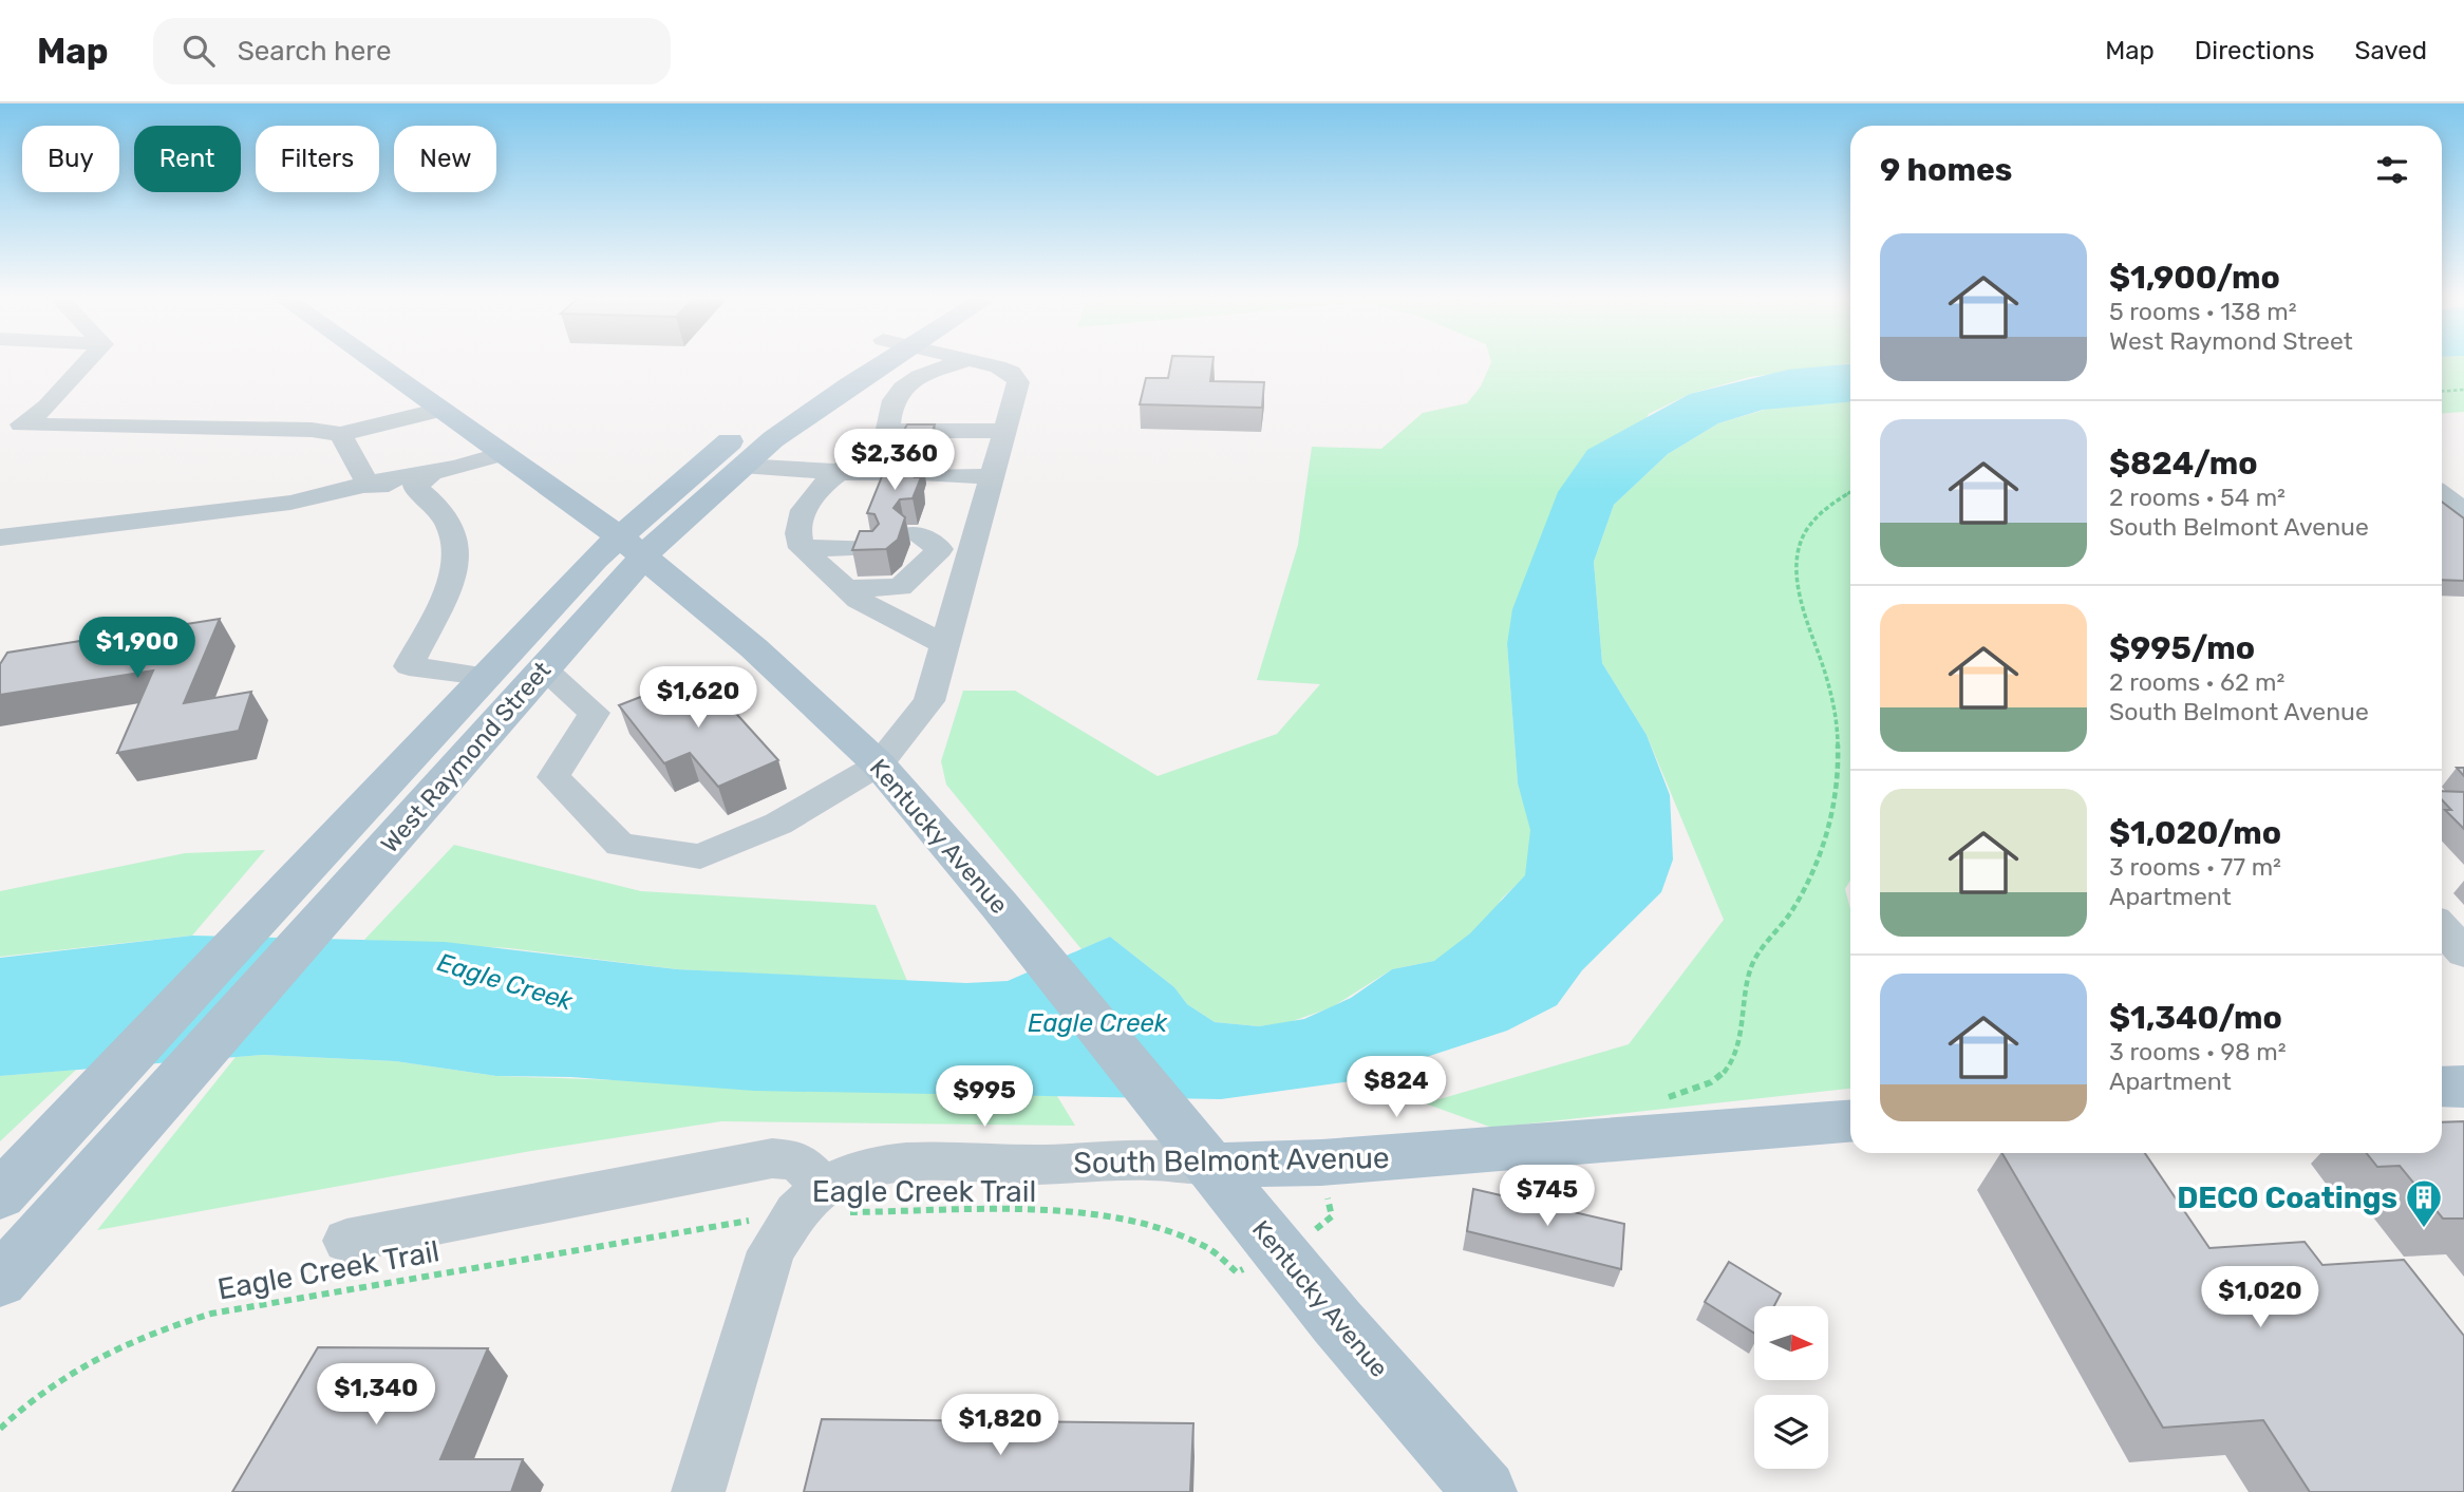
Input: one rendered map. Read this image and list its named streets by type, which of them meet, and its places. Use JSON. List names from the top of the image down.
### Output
{
  "streets": {
    "main road": ["West Raymond Street", "Kentucky Avenue", "South Belmont Avenue"],
    "path": ["Eagle Creek Trail"]
  },
  "crossings": [
    ["West Raymond Street", "Kentucky Avenue"],
    ["Kentucky Avenue", "South Belmont Avenue"],
    ["Kentucky Avenue", "Eagle Creek Trail"],
    ["South Belmont Avenue", "Eagle Creek Trail"]
  ],
  "water": ["Eagle Creek"],
  "places": {
    "building": ["DECO Coatings"]
  },
  "north": "right",
  "page": {
    "header": "Map",
    "search": "Search here",
    "nav": ["Map", "Directions", "Saved"],
    "chip": [
      "Buy",
      "Rent",
      "Filters",
      "New"
    ],
    "heading": "9 homes",
    "list": [
      {
        "name": "$1,900/mo",
        "note": "5 rooms · 138 m² · West Raymond Street"
      },
      {
        "name": "$824/mo",
        "note": "2 rooms · 54 m² · South Belmont Avenue"
      },
      {
        "name": "$995/mo",
        "note": "2 rooms · 62 m² · South Belmont Avenue"
      },
      {
        "name": "$1,020/mo",
        "note": "3 rooms · 77 m² · Apartment"
      },
      {
        "name": "$1,340/mo",
        "note": "3 rooms · 98 m² · Apartment"
      }
    ],
    "price": [
      "$2,360",
      "$1,900",
      "$1,620",
      "$824",
      "$995",
      "$745",
      "$1,020",
      "$1,340",
      "$1,820"
    ]
  }
}
